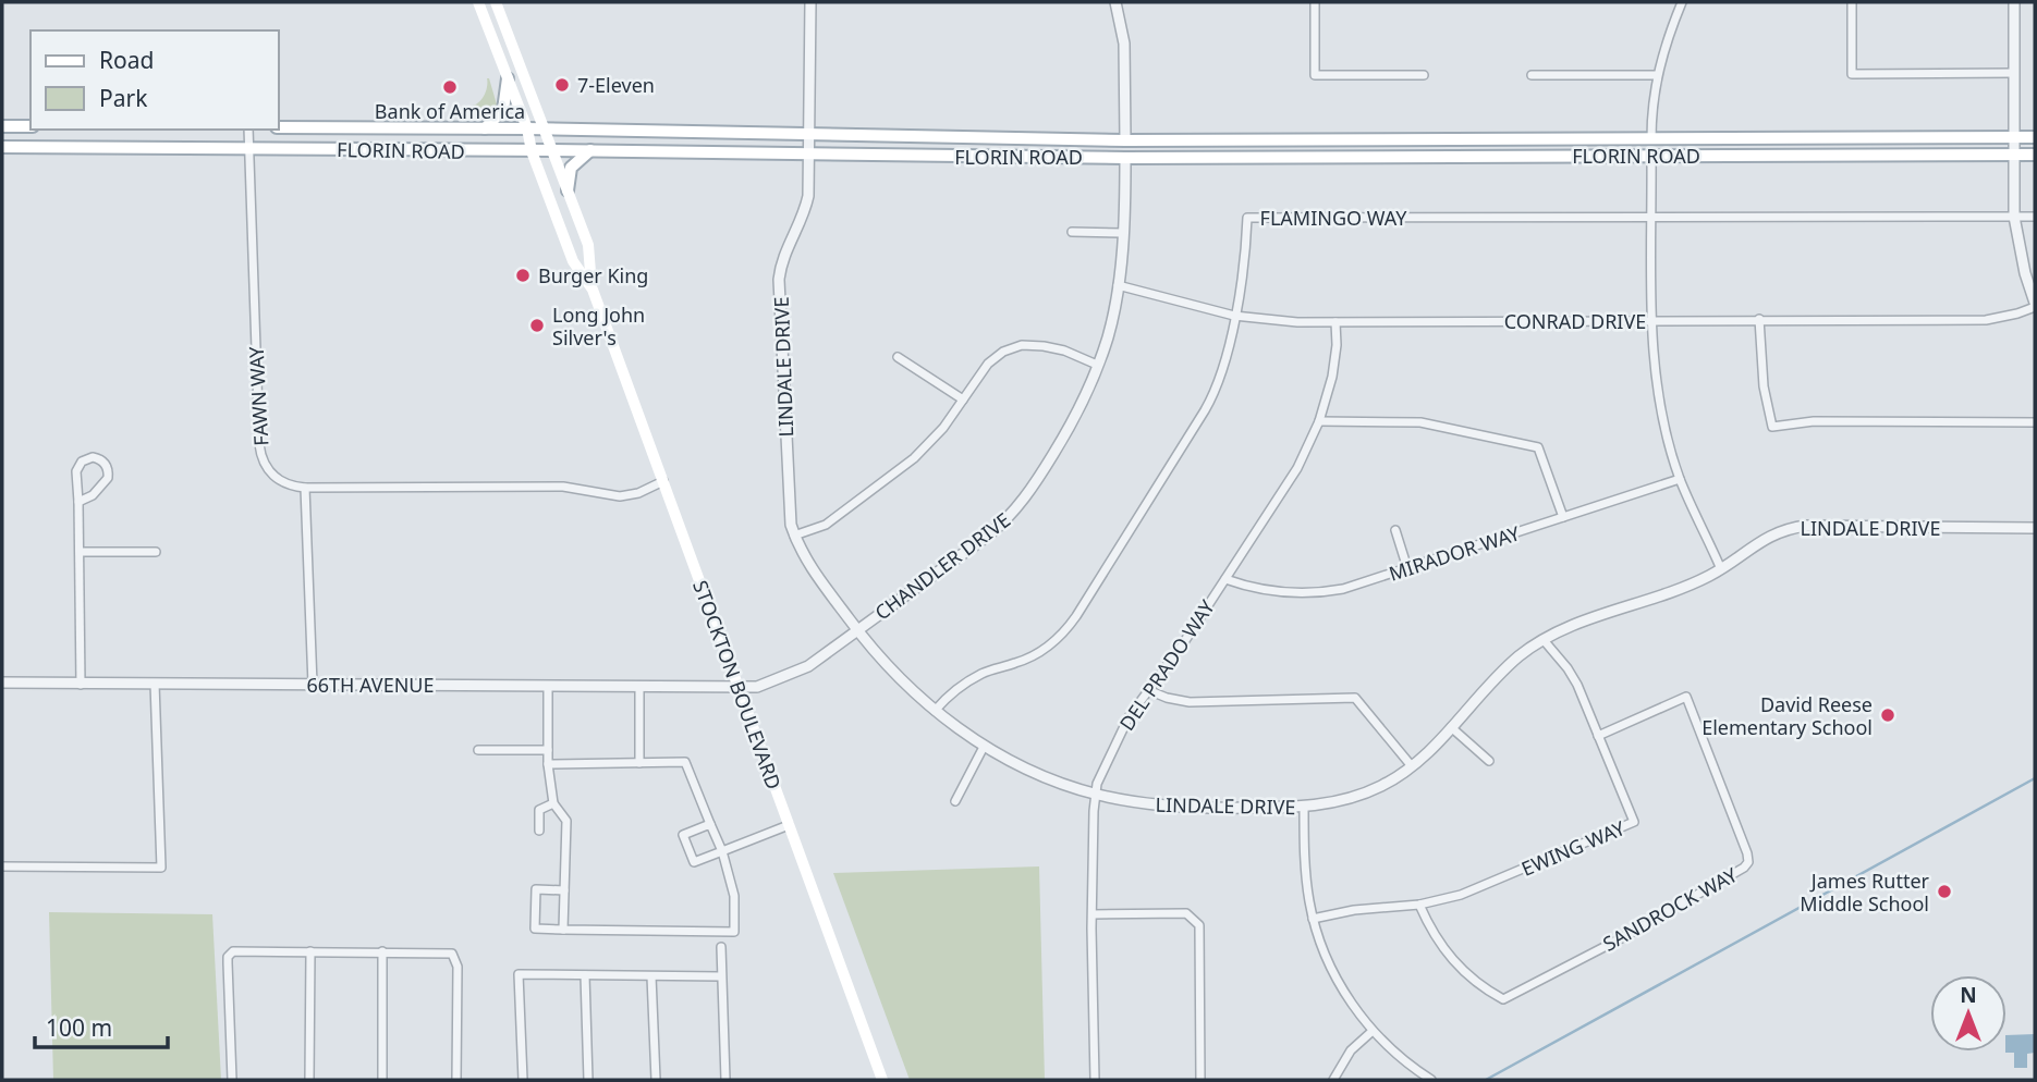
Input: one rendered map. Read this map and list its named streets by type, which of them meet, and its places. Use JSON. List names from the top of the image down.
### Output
{
  "streets": {
    "main road": ["FLORIN ROAD", "STOCKTON BOULEVARD"],
    "street": [
      "FLAMINGO WAY",
      "CONRAD DRIVE",
      "LINDALE DRIVE",
      "FAWN WAY",
      "MIRADOR WAY",
      "CHANDLER DRIVE",
      "DEL PRADO WAY",
      "66TH AVENUE",
      "EWING WAY",
      "SANDROCK WAY"
    ]
  },
  "crossings": [
    ["FLORIN ROAD", "LINDALE DRIVE"],
    ["FLORIN ROAD", "FAWN WAY"],
    ["FLORIN ROAD", "CHANDLER DRIVE"],
    ["FLORIN ROAD", "STOCKTON BOULEVARD"],
    ["FLAMINGO WAY", "CONRAD DRIVE"],
    ["FLAMINGO WAY", "LINDALE DRIVE"],
    ["CONRAD DRIVE", "CHANDLER DRIVE"],
    ["CONRAD DRIVE", "DEL PRADO WAY"],
    ["LINDALE DRIVE", "CHANDLER DRIVE"],
    ["LINDALE DRIVE", "DEL PRADO WAY"],
    ["LINDALE DRIVE", "EWING WAY"],
    ["MIRADOR WAY", "DEL PRADO WAY"],
    ["CHANDLER DRIVE", "66TH AVENUE"],
    ["CHANDLER DRIVE", "STOCKTON BOULEVARD"],
    ["66TH AVENUE", "STOCKTON BOULEVARD"],
    ["EWING WAY", "SANDROCK WAY"]
  ],
  "places": [
    "7-Eleven",
    "Bank of America",
    "Burger King",
    "Long John Silver's",
    "David Reese Elementary School",
    "James Rutter Middle School"
  ],
  "legend": ["Road", "Park"],
  "scale_bar": "100 m",
  "north": "top"
}
